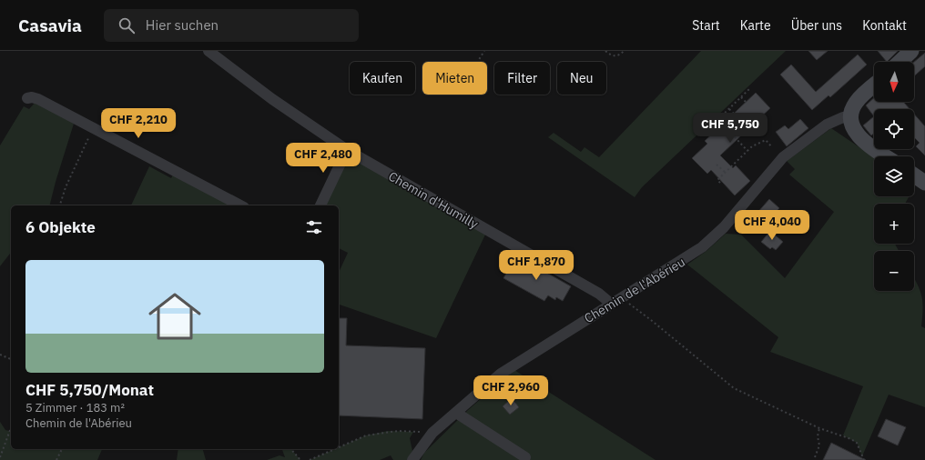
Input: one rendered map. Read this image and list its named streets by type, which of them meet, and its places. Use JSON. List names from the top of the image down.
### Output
{
  "streets": {
    "street": ["Chemin d'Humilly", "Chemin de l'Abérieu"]
  },
  "crossings": [
    ["Chemin d'Humilly", "Chemin de l'Abérieu"]
  ],
  "north": "bottom",
  "page": {
    "header": "Casavia",
    "search": "Hier suchen",
    "nav": [
      "Start",
      "Karte",
      "Über uns",
      "Kontakt"
    ],
    "map_buttons": ["+", "−"],
    "chip": [
      "Kaufen",
      "Mieten",
      "Filter",
      "Neu"
    ],
    "price": [
      "CHF 2,210",
      "CHF 5,750",
      "CHF 2,480",
      "CHF 4,040",
      "CHF 1,870",
      "CHF 2,960"
    ],
    "heading": "6 Objekte",
    "list": [
      {
        "name": "CHF 5,750/Monat",
        "note": "5 Zimmer · 183 m² · Chemin de l'Abérieu"
      }
    ]
  }
}
